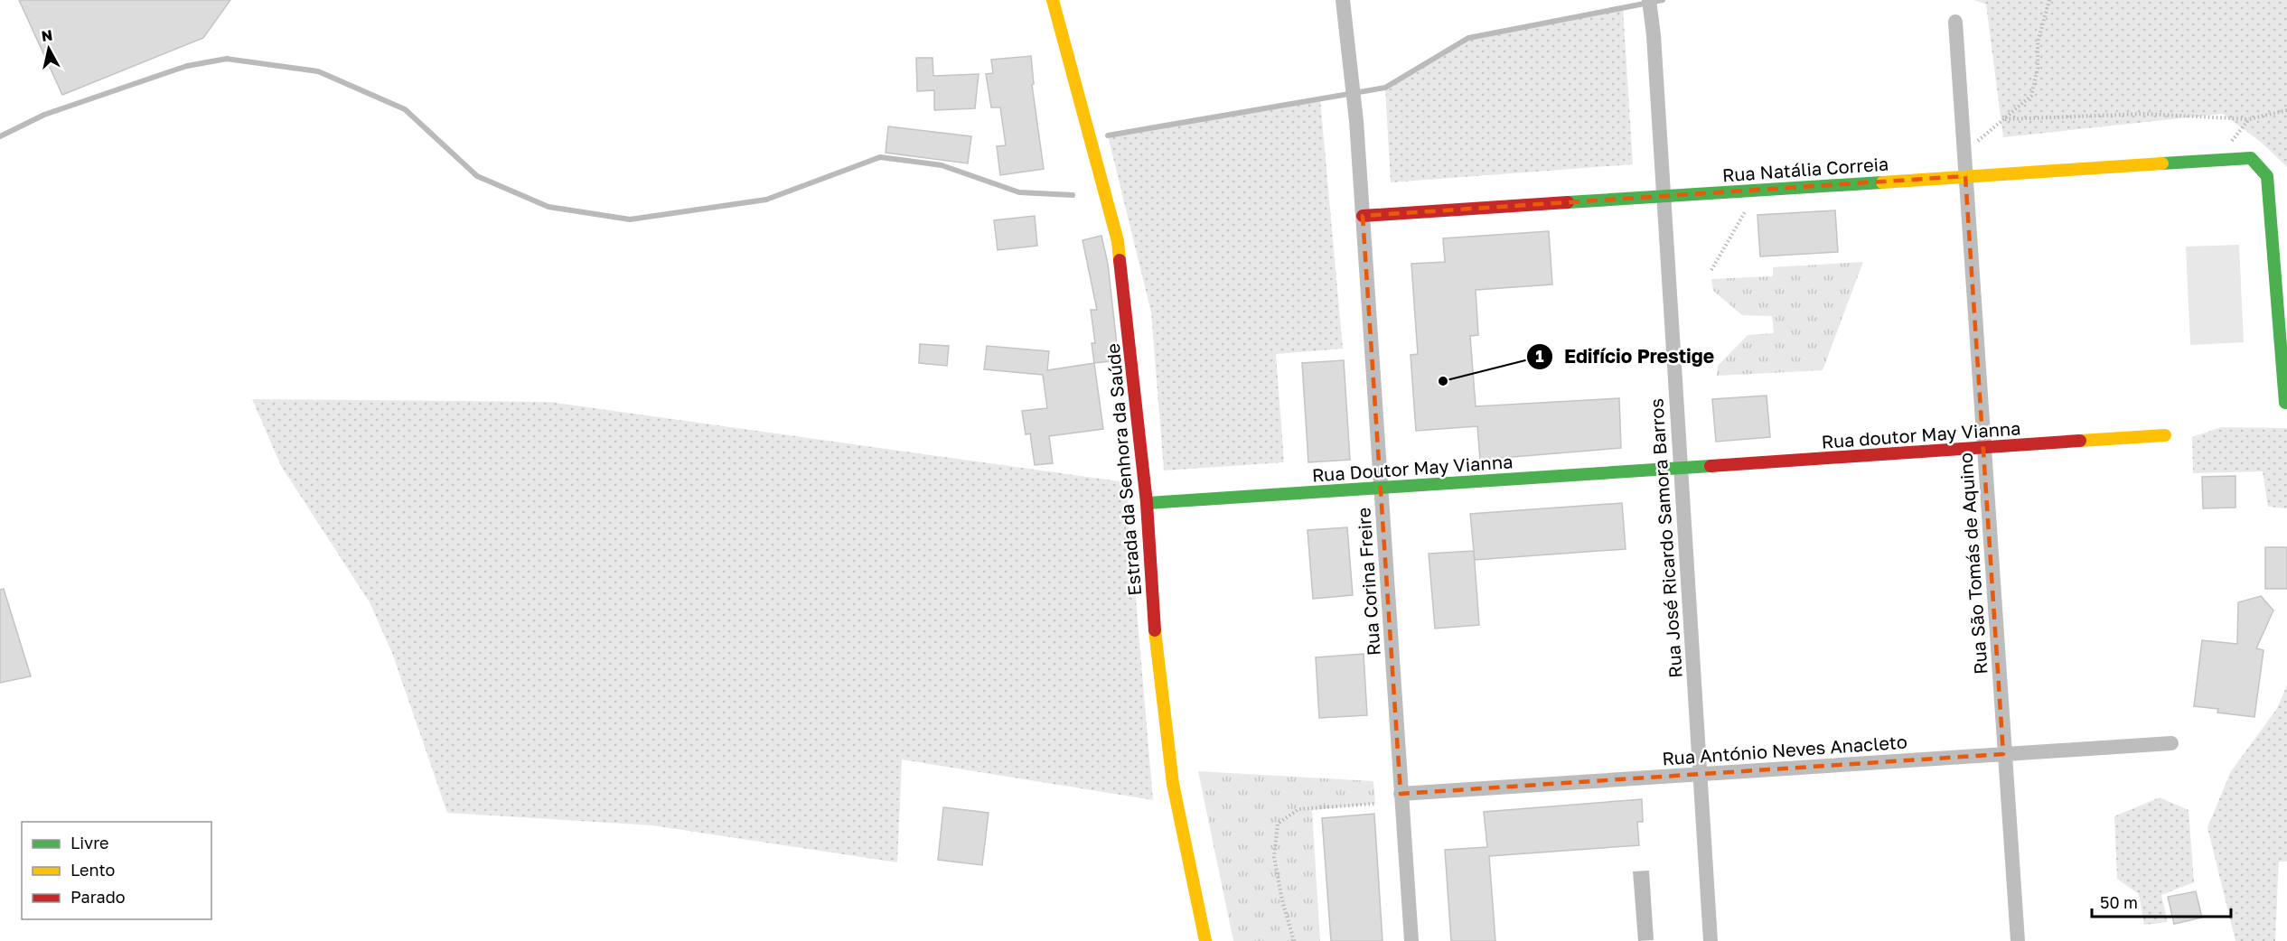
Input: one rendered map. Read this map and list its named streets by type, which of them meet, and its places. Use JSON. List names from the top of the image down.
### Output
{
  "streets": {
    "street": [
      "Rua Natália Correia",
      "Rua doutor May Vianna",
      "Rua Doutor May Vianna",
      "Estrada da Senhora da Saúde",
      "Rua José Ricardo Samora Barros",
      "Rua São Tomás de Aquino",
      "Rua Corina Freire",
      "Rua António Neves Anacleto"
    ]
  },
  "crossings": [
    ["Rua Natália Correia", "Rua José Ricardo Samora Barros"],
    ["Rua Natália Correia", "Rua São Tomás de Aquino"],
    ["Rua Natália Correia", "Rua Corina Freire"],
    ["Rua doutor May Vianna", "Rua Doutor May Vianna"],
    ["Rua doutor May Vianna", "Rua José Ricardo Samora Barros"],
    ["Rua doutor May Vianna", "Rua São Tomás de Aquino"],
    ["Rua Doutor May Vianna", "Estrada da Senhora da Saúde"],
    ["Rua Doutor May Vianna", "Rua José Ricardo Samora Barros"],
    ["Rua Doutor May Vianna", "Rua Corina Freire"],
    ["Rua José Ricardo Samora Barros", "Rua António Neves Anacleto"],
    ["Rua São Tomás de Aquino", "Rua António Neves Anacleto"],
    ["Rua Corina Freire", "Rua António Neves Anacleto"]
  ],
  "places": ["Edifício Prestige"],
  "legend": ["Livre", "Lento", "Parado"],
  "scale_bar": "50 m",
  "north": "top"
}
